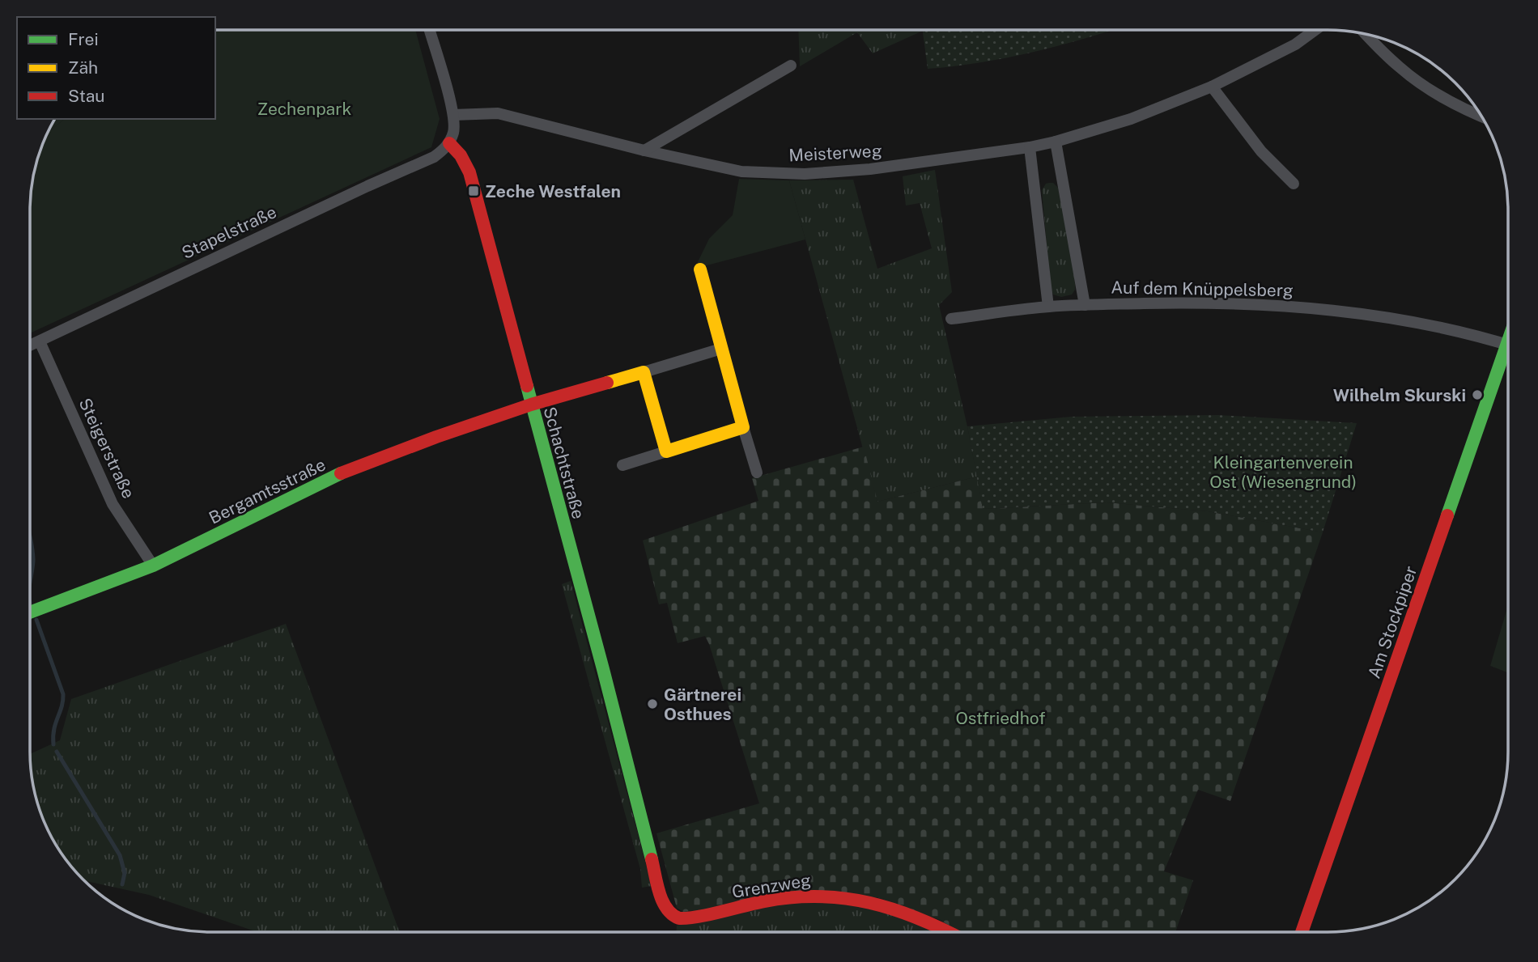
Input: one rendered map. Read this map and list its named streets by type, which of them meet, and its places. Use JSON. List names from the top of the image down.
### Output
{
  "streets": {
    "street": [
      "Meisterweg",
      "Stapelstraße",
      "Auf dem Knüppelsberg",
      "Steigerstraße",
      "Schachtstraße",
      "Bergamtsstraße",
      "Am Stockpiper",
      "Grenzweg"
    ]
  },
  "crossings": [
    ["Stapelstraße", "Steigerstraße"],
    ["Stapelstraße", "Schachtstraße"],
    ["Steigerstraße", "Bergamtsstraße"],
    ["Schachtstraße", "Bergamtsstraße"],
    ["Schachtstraße", "Grenzweg"]
  ],
  "parks": ["Zechenpark", "Kleingartenverein Ost (Wiesengrund)", "Ostfriedhof"],
  "places": {
    "transit": ["Zeche Westfalen"],
    "other": ["Wilhelm Skurski", "Gärtnerei Osthues"]
  },
  "legend": ["Frei", "Zäh", "Stau"]
}
